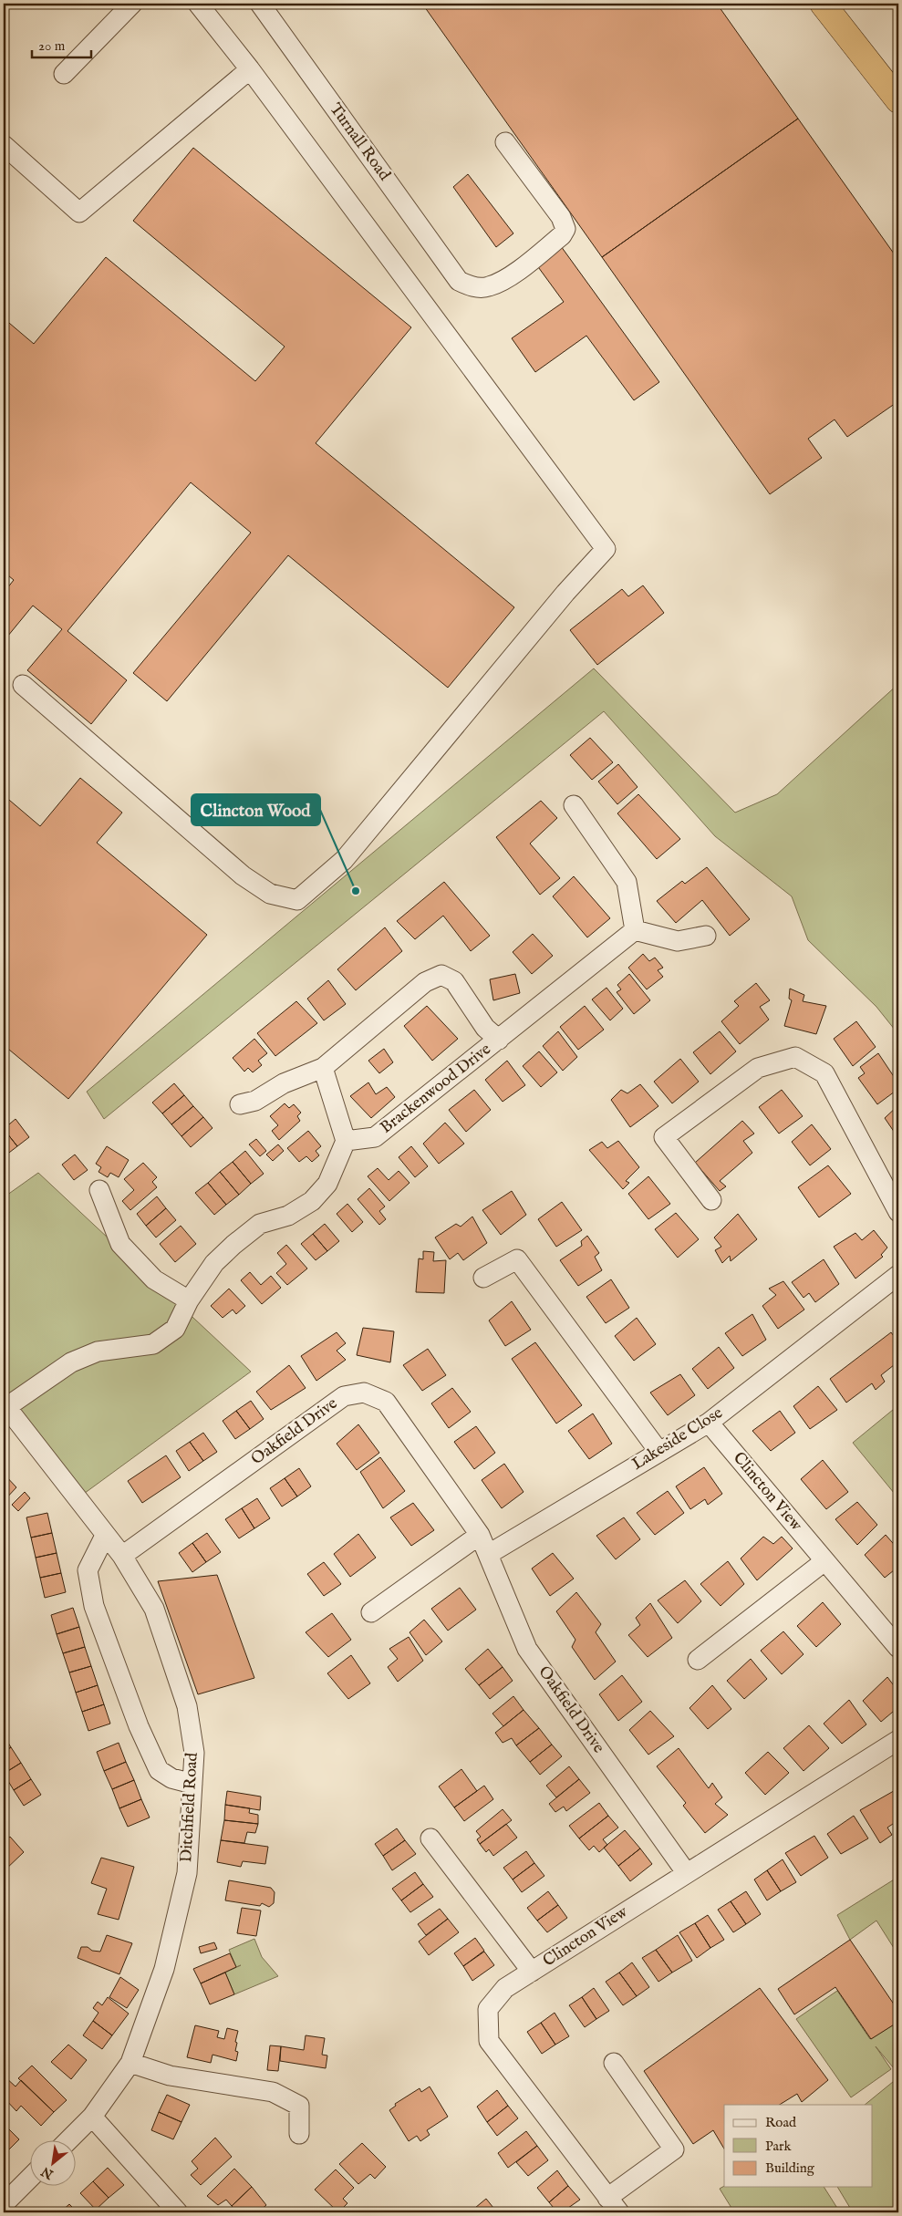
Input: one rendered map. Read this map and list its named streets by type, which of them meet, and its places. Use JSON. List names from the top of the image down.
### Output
{
  "streets": {
    "street": [
      "Turnall Road",
      "Brackenwood Drive",
      "Oakfield Drive",
      "Lakeside Close",
      "Clincton View",
      "Ditchfield Road"
    ]
  },
  "crossings": [
    ["Oakfield Drive", "Lakeside Close"],
    ["Oakfield Drive", "Clincton View"],
    ["Oakfield Drive", "Ditchfield Road"],
    ["Lakeside Close", "Clincton View"]
  ],
  "places": ["Clincton Wood"],
  "legend": ["Road", "Park", "Building"],
  "scale_bar": "20 m",
  "north": "bottom left"
}
